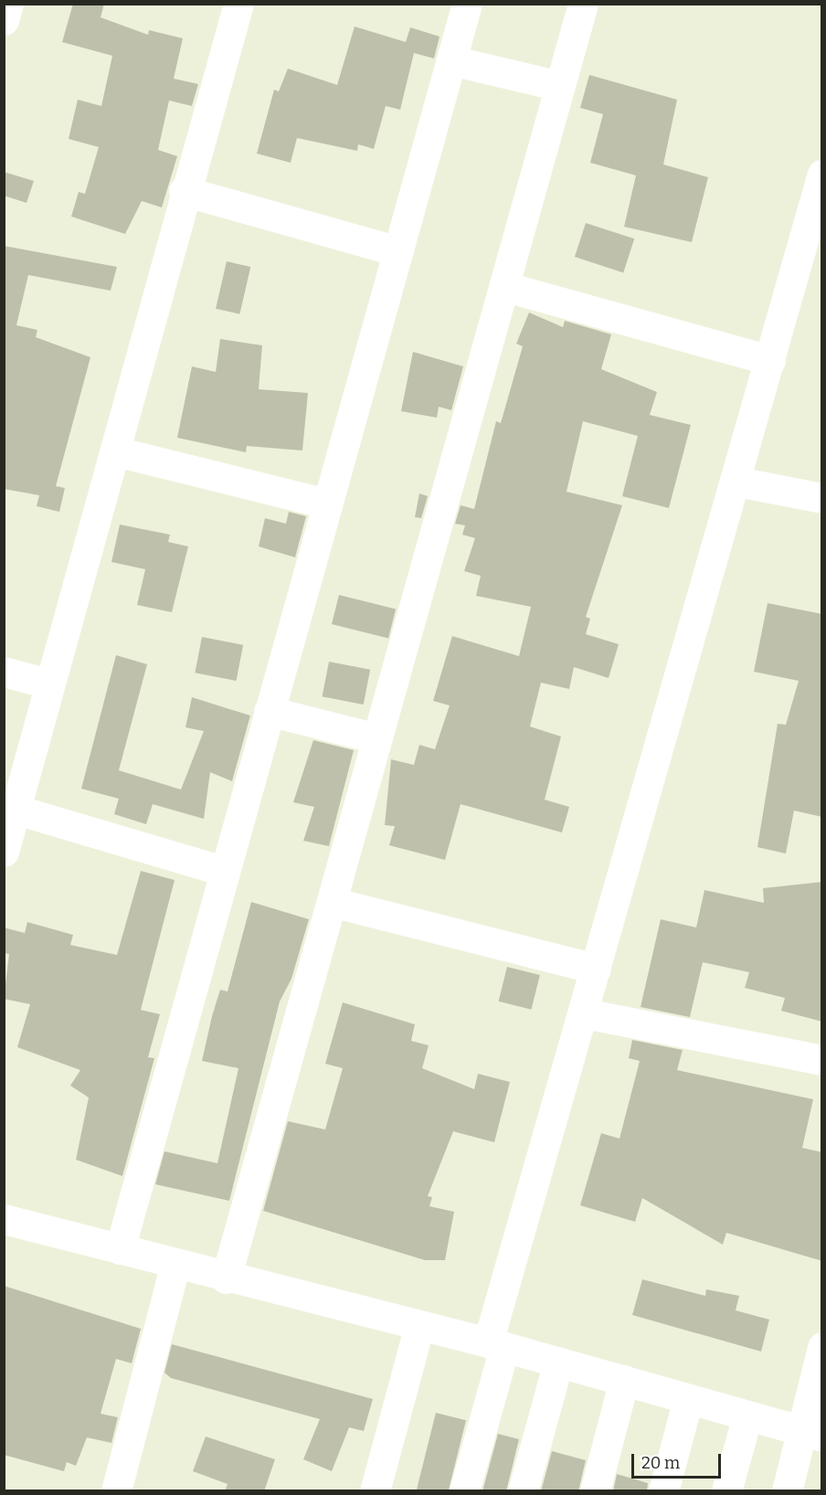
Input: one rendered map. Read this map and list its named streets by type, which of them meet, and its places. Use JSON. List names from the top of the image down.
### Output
{
  "scale_bar": "20 m"
}
